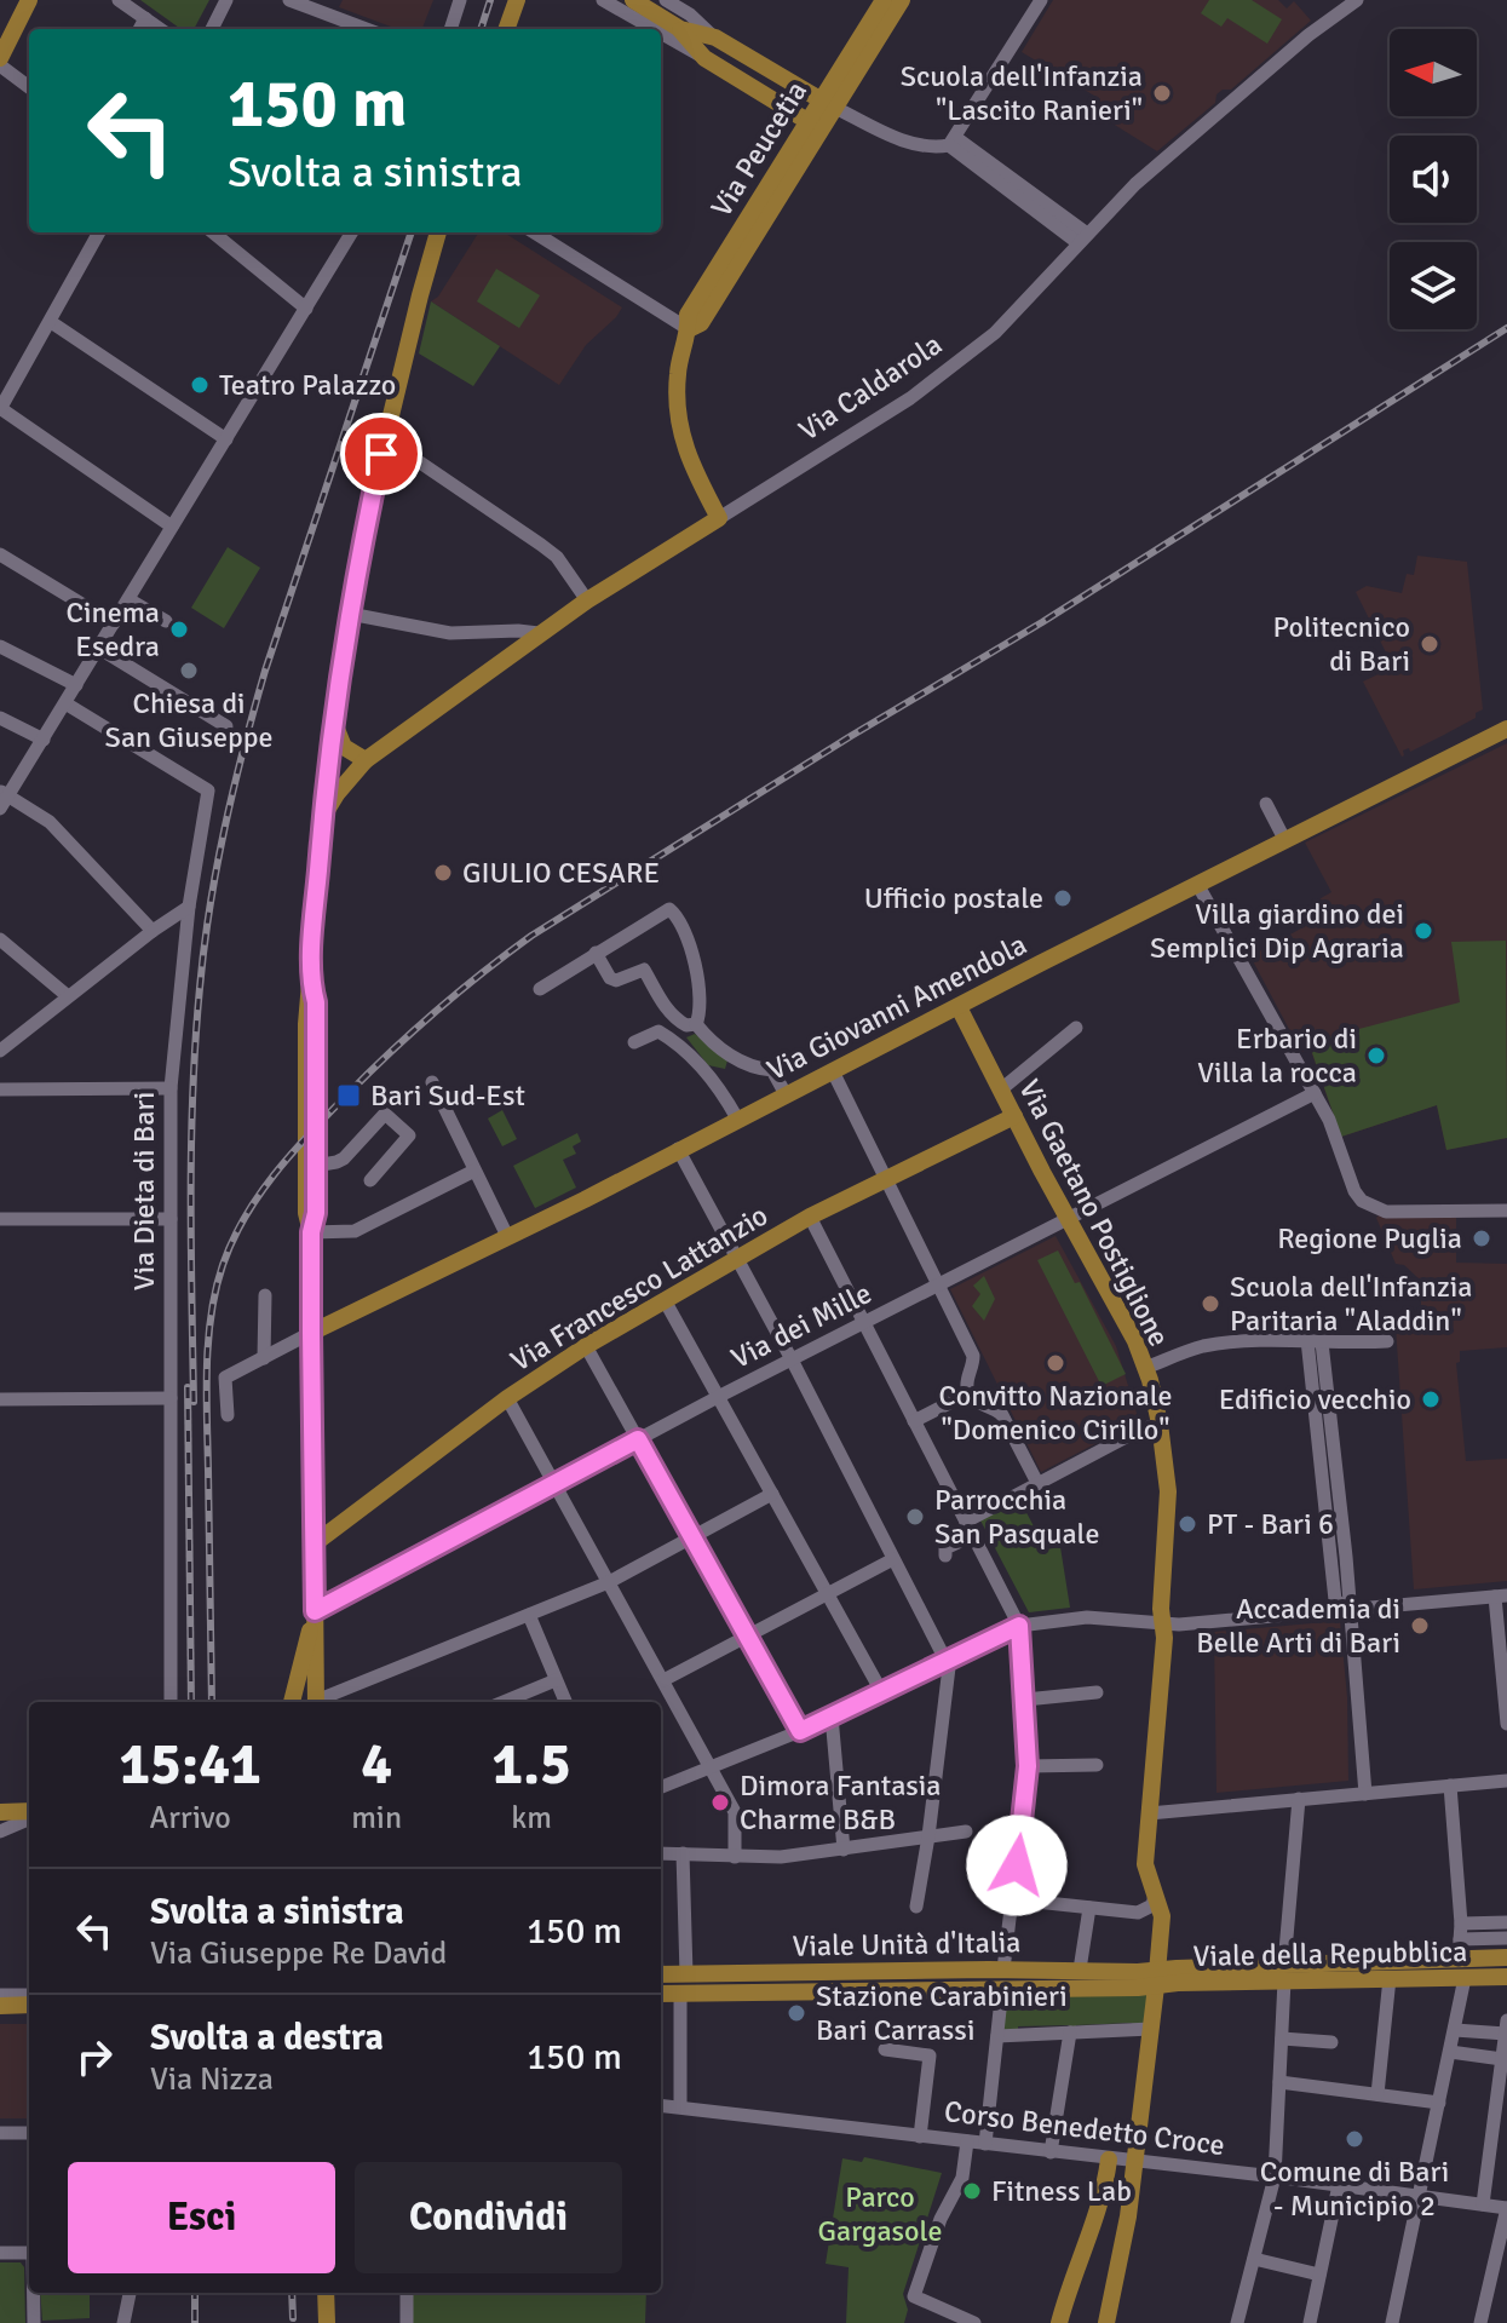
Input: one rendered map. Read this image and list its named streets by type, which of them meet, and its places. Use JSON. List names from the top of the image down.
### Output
{
  "streets": {
    "main road": [
      "Via Peucetia",
      "Via Caldarola",
      "Via Giovanni Amendola",
      "Via Gaetano Postiglione",
      "Via Francesco Lattanzio",
      "Viale Unità d'Italia",
      "Viale della Repubblica"
    ],
    "street": ["Via Dieta di Bari", "Via dei Mille", "Corso Benedetto Croce"]
  },
  "crossings": [
    ["Via Peucetia", "Via Caldarola"],
    ["Via Giovanni Amendola", "Via Gaetano Postiglione"],
    ["Via Gaetano Postiglione", "Via Francesco Lattanzio"],
    ["Via Gaetano Postiglione", "Via dei Mille"],
    ["Via Gaetano Postiglione", "Viale Unità d'Italia"],
    ["Via Gaetano Postiglione", "Viale della Repubblica"],
    ["Via Gaetano Postiglione", "Corso Benedetto Croce"],
    ["Viale Unità d'Italia", "Viale della Repubblica"]
  ],
  "parks": ["Parco Gargasole"],
  "places": {
    "other": [
      "Scuola dell'Infanzia \"Lascito Ranieri\"",
      "Teatro Palazzo",
      "Cinema Esedra",
      "Politecnico di Bari",
      "Chiesa di San Giuseppe",
      "GIULIO CESARE",
      "Ufficio postale",
      "Villa giardino dei Semplici Dip Agraria",
      "Erbario di Villa la rocca",
      "Regione Puglia",
      "Scuola dell'Infanzia Paritaria \"Aladdin\"",
      "Convitto Nazionale \"Domenico Cirillo\"",
      "Edificio vecchio",
      "Parrocchia San Pasquale",
      "PT - Bari 6",
      "Accademia di Belle Arti di Bari",
      "Dimora Fantasia Charme B&B",
      "Stazione Carabinieri Bari Carrassi",
      "Comune di Bari - Municipio 2",
      "Fitness Lab"
    ],
    "transit": ["Bari Sud-Est"]
  },
  "north": "left",
  "page": {
    "turn": ["150 m", "Svolta a sinistra"],
    "eta": [
      "15:41",
      "Arrivo",
      "4",
      "min",
      "1.5",
      "km"
    ],
    "list": [
      {
        "name": "Svolta a sinistra",
        "note": "Via Giuseppe Re David",
        "value": "150 m"
      },
      {
        "name": "Svolta a destra",
        "note": "Via Nizza",
        "value": "150 m"
      }
    ],
    "buttons": ["Esci", "Condividi"]
  }
}
